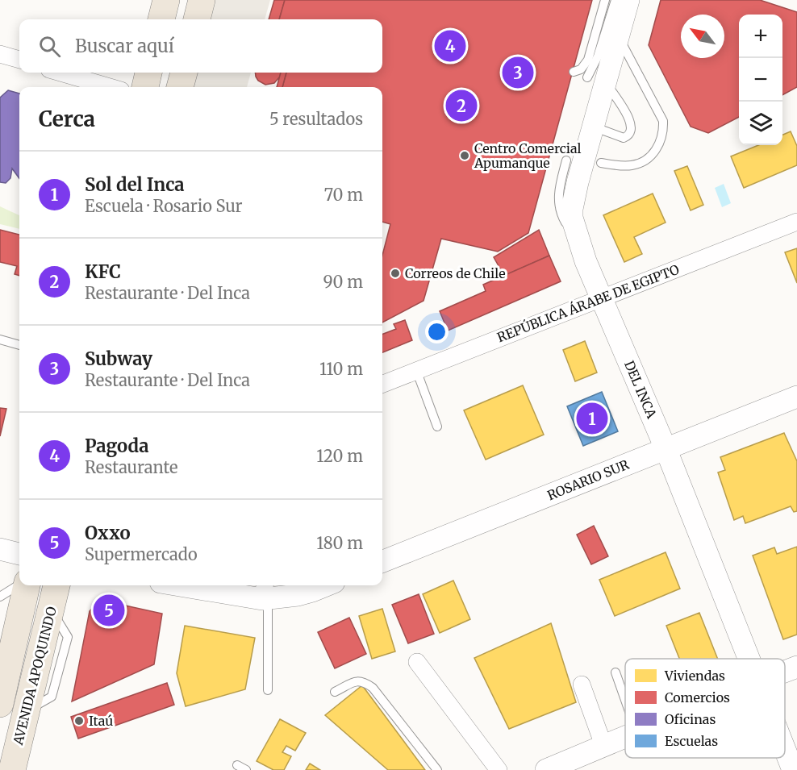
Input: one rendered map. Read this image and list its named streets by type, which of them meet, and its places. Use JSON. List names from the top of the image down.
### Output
{
  "streets": {
    "main road": ["AVENIDA APOQUINDO"],
    "street": ["REPÚBLICA ÁRABE DE EGIPTO", "DEL INCA", "ROSARIO SUR"]
  },
  "crossings": [
    ["REPÚBLICA ÁRABE DE EGIPTO", "DEL INCA"],
    ["DEL INCA", "ROSARIO SUR"]
  ],
  "places": ["Centro Comercial Apumanque", "Correos de Chile", "Itaú"],
  "legend": [
    "Viviendas",
    "Comercios",
    "Oficinas",
    "Escuelas"
  ],
  "north": "top left",
  "page": {
    "map_buttons": ["+", "−"],
    "search": "Buscar aquí",
    "pins": [
      "4",
      "3",
      "2",
      "1",
      "5"
    ],
    "heading": ["Cerca", "5 resultados"],
    "list": [
      {
        "mark": "1",
        "name": "Sol del Inca",
        "note": "Escuela · Rosario Sur",
        "value": "70 m"
      },
      {
        "mark": "2",
        "name": "KFC",
        "note": "Restaurante · Del Inca",
        "value": "90 m"
      },
      {
        "mark": "3",
        "name": "Subway",
        "note": "Restaurante · Del Inca",
        "value": "110 m"
      },
      {
        "mark": "4",
        "name": "Pagoda",
        "note": "Restaurante",
        "value": "120 m"
      },
      {
        "mark": "5",
        "name": "Oxxo",
        "note": "Supermercado",
        "value": "180 m"
      }
    ]
  }
}
